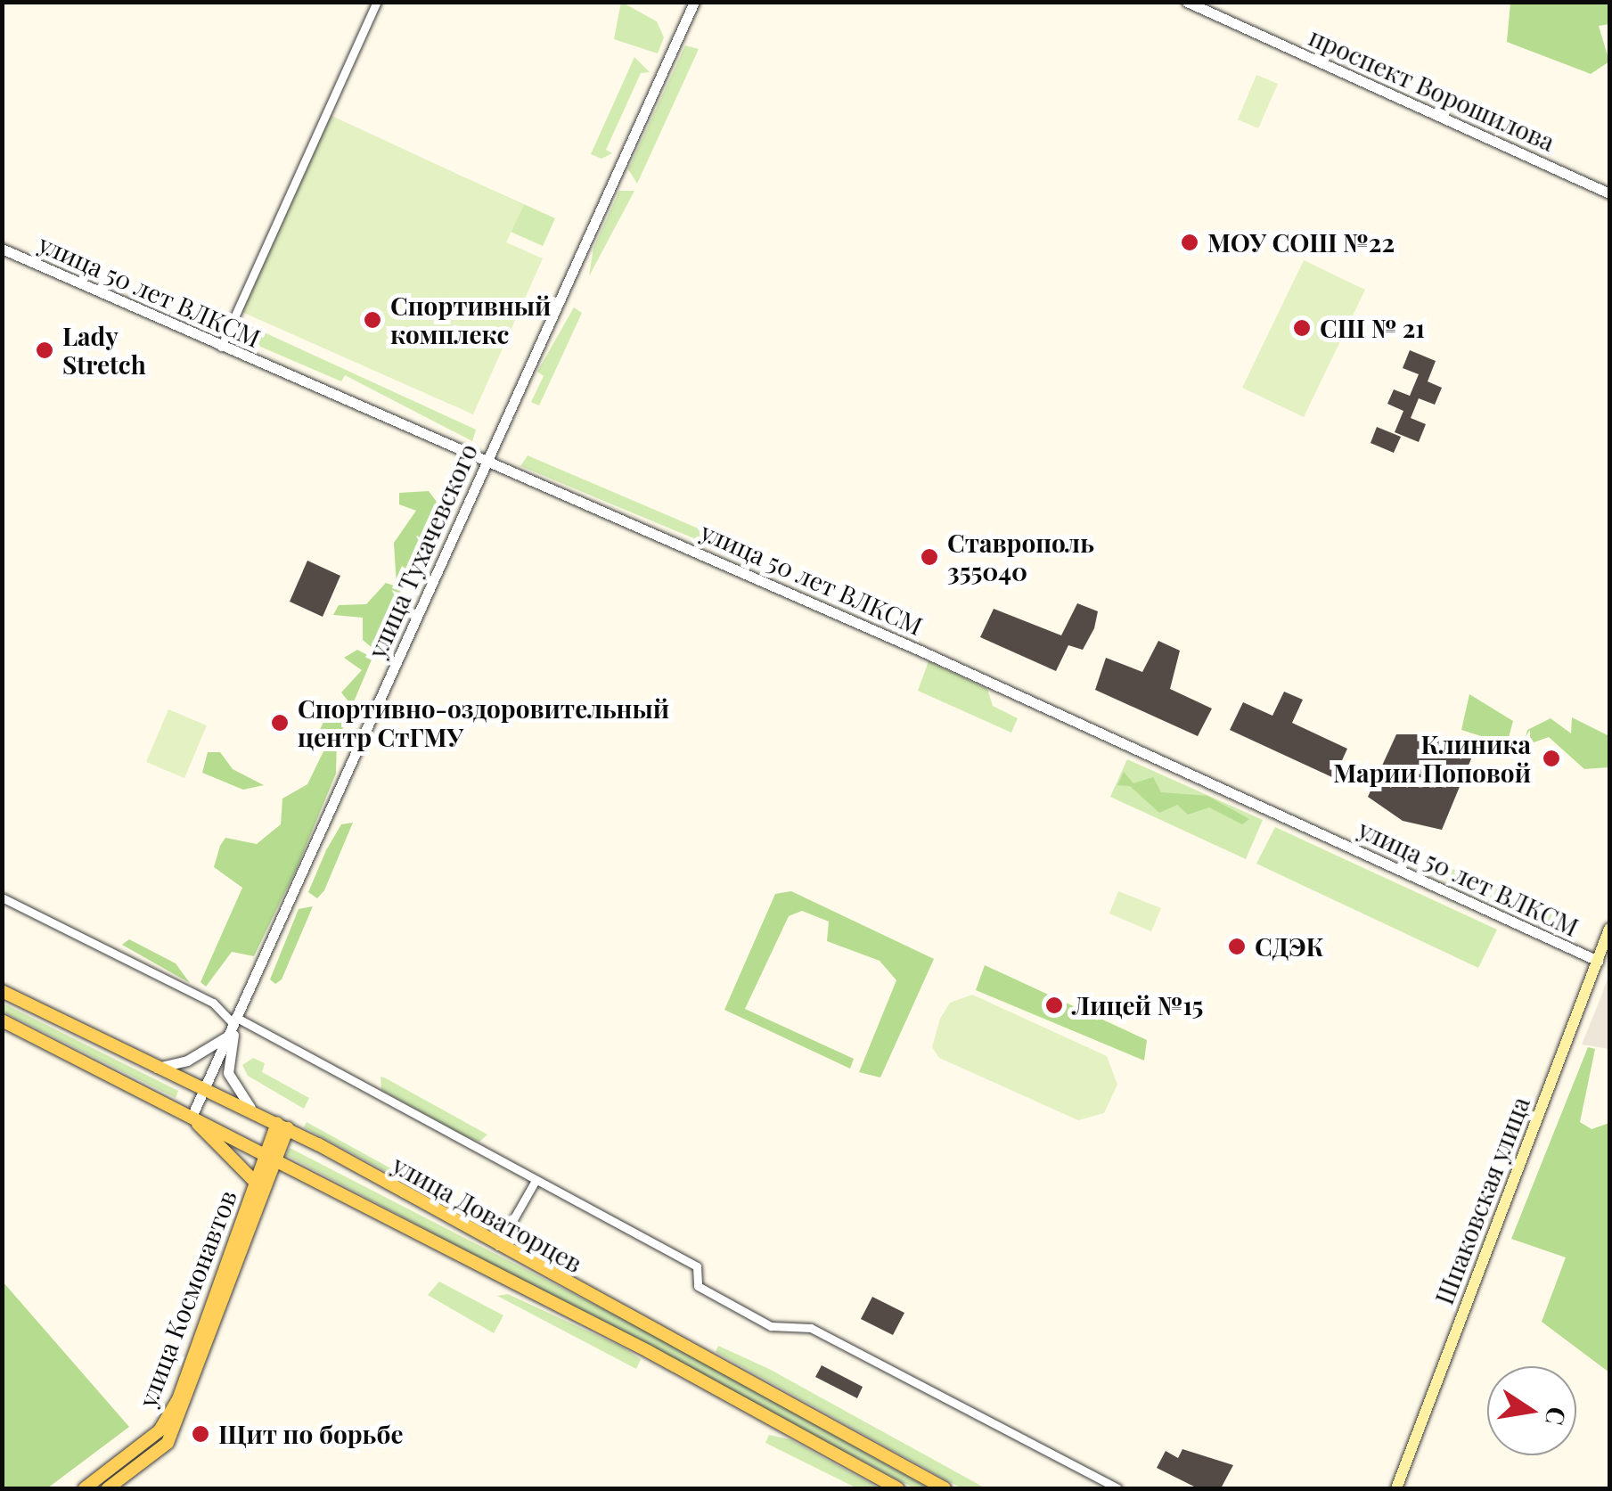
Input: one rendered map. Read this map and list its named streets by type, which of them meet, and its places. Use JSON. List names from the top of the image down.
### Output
{
  "streets": {
    "main road": ["Шпаковская улица", "улица Доваторцев", "улица Космонавтов"],
    "street": ["проспект Ворошилова", "улица 50 лет ВЛКСМ", "улица Тухачевского"]
  },
  "crossings": [
    ["улица 50 лет ВЛКСМ", "улица Тухачевского"],
    ["улица 50 лет ВЛКСМ", "Шпаковская улица"],
    ["улица Тухачевского", "улица Доваторцев"]
  ],
  "places": [
    "МОУ СОШ №22",
    "Спортивный комплекс",
    "СШ № 21",
    "Lady Stretch",
    "Ставрополь 355040",
    "Спортивно-оздоровительный центр СтГМУ",
    "Клиника Марии Поповой",
    "СДЭК",
    "Лицей №15",
    "Щит по борьбе"
  ],
  "north": "right"
}
